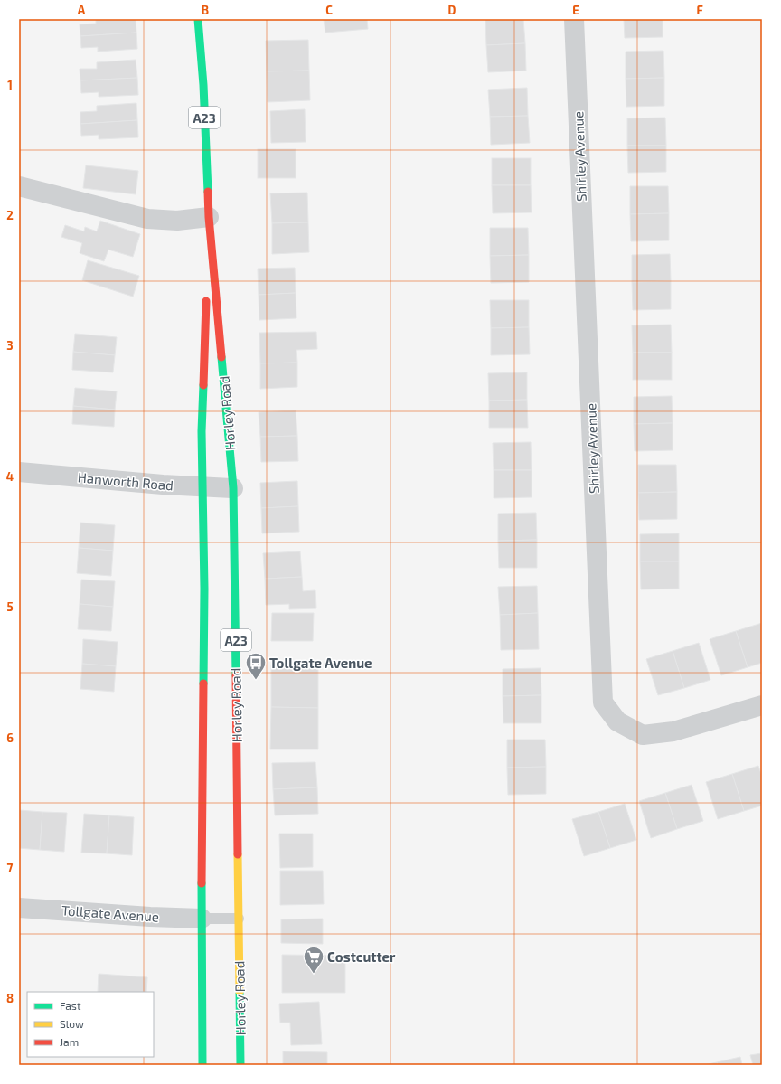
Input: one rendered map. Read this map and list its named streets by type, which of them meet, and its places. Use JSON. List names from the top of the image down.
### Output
{
  "streets": {
    "main road": ["A23", "Horley Road"],
    "street": ["Shirley Avenue", "Hanworth Road", "Tollgate Avenue"]
  },
  "crossings": [
    ["Horley Road", "Hanworth Road"],
    ["Horley Road", "Tollgate Avenue"]
  ],
  "places": {
    "bus stop": ["Tollgate Avenue"],
    "supermarket": ["Costcutter"]
  },
  "legend": ["Fast", "Slow", "Jam"],
  "grid": {
    "columns": [
      "A",
      "B",
      "C",
      "D",
      "E",
      "F"
    ],
    "rows": [
      "1",
      "2",
      "3",
      "4",
      "5",
      "6",
      "7",
      "8"
    ]
  }
}
